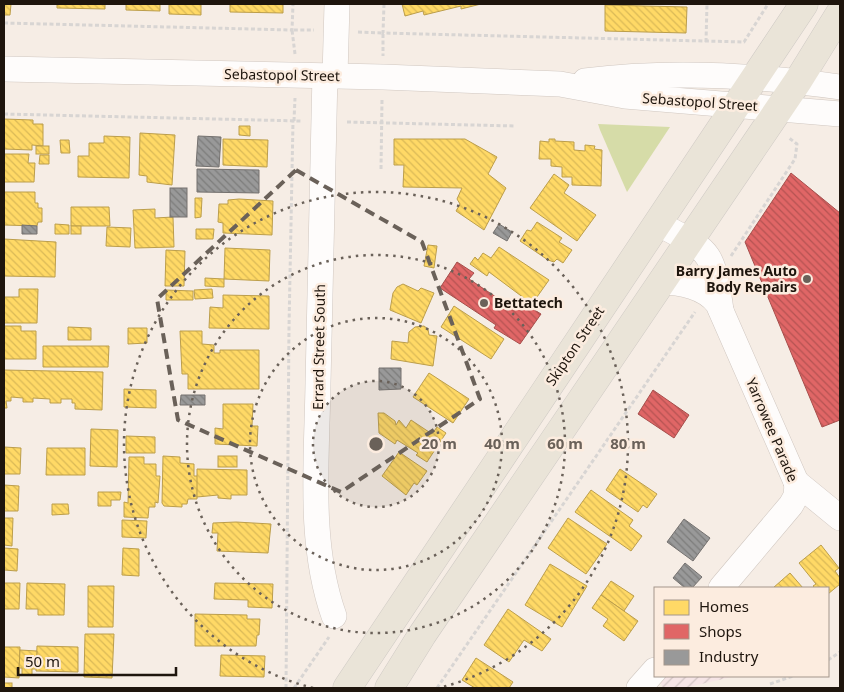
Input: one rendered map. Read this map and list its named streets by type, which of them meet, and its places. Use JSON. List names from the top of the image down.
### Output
{
  "streets": {
    "highway": ["Skipton Street"],
    "street": ["Sebastopol Street", "Errard Street South", "Yarrowee Parade"]
  },
  "crossings": [
    ["Sebastopol Street", "Skipton Street"],
    ["Sebastopol Street", "Errard Street South"],
    ["Skipton Street", "Yarrowee Parade"]
  ],
  "places": ["Barry James Auto Body Repairs", "Bettatech"],
  "legend": ["Homes", "Shops", "Industry"],
  "scale_bar": "50 m",
  "rings": [
    "20 m",
    "40 m",
    "60 m",
    "80 m"
  ]
}
